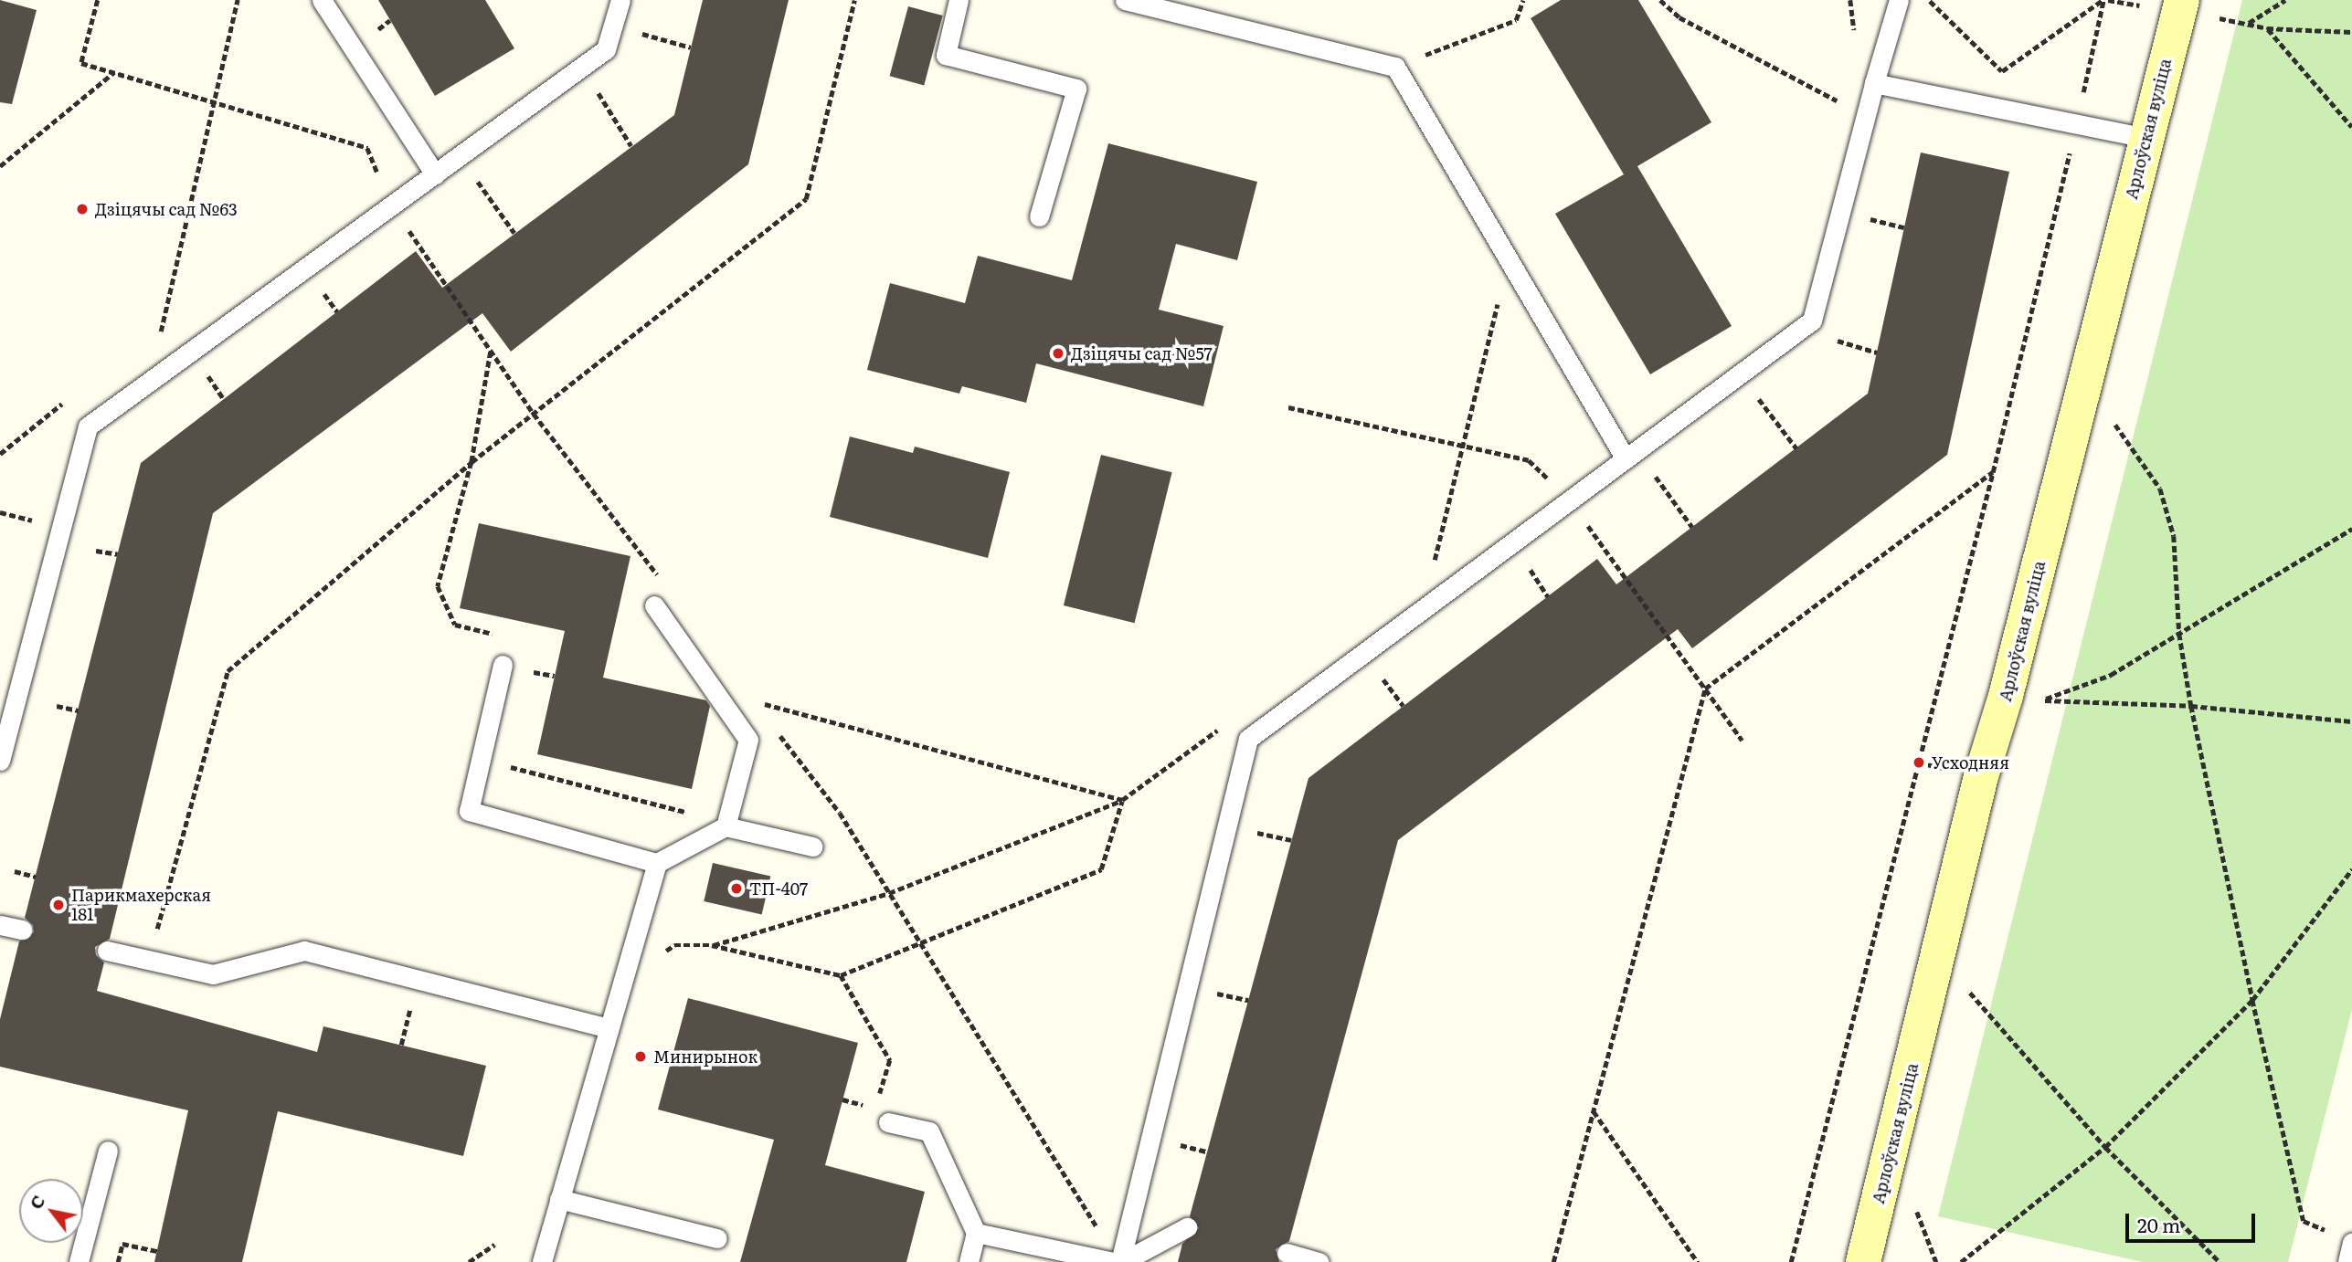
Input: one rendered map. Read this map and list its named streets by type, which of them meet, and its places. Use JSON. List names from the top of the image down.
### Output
{
  "streets": {
    "street": ["Арлоўская вуліца"]
  },
  "places": [
    "Дзіцячы сад №63",
    "Дзіцячы сад №57",
    "Усходняя",
    "ТП-407",
    "Парикмахерская 181",
    "Минирынок"
  ],
  "scale_bar": "20 m",
  "north": "top left"
}
